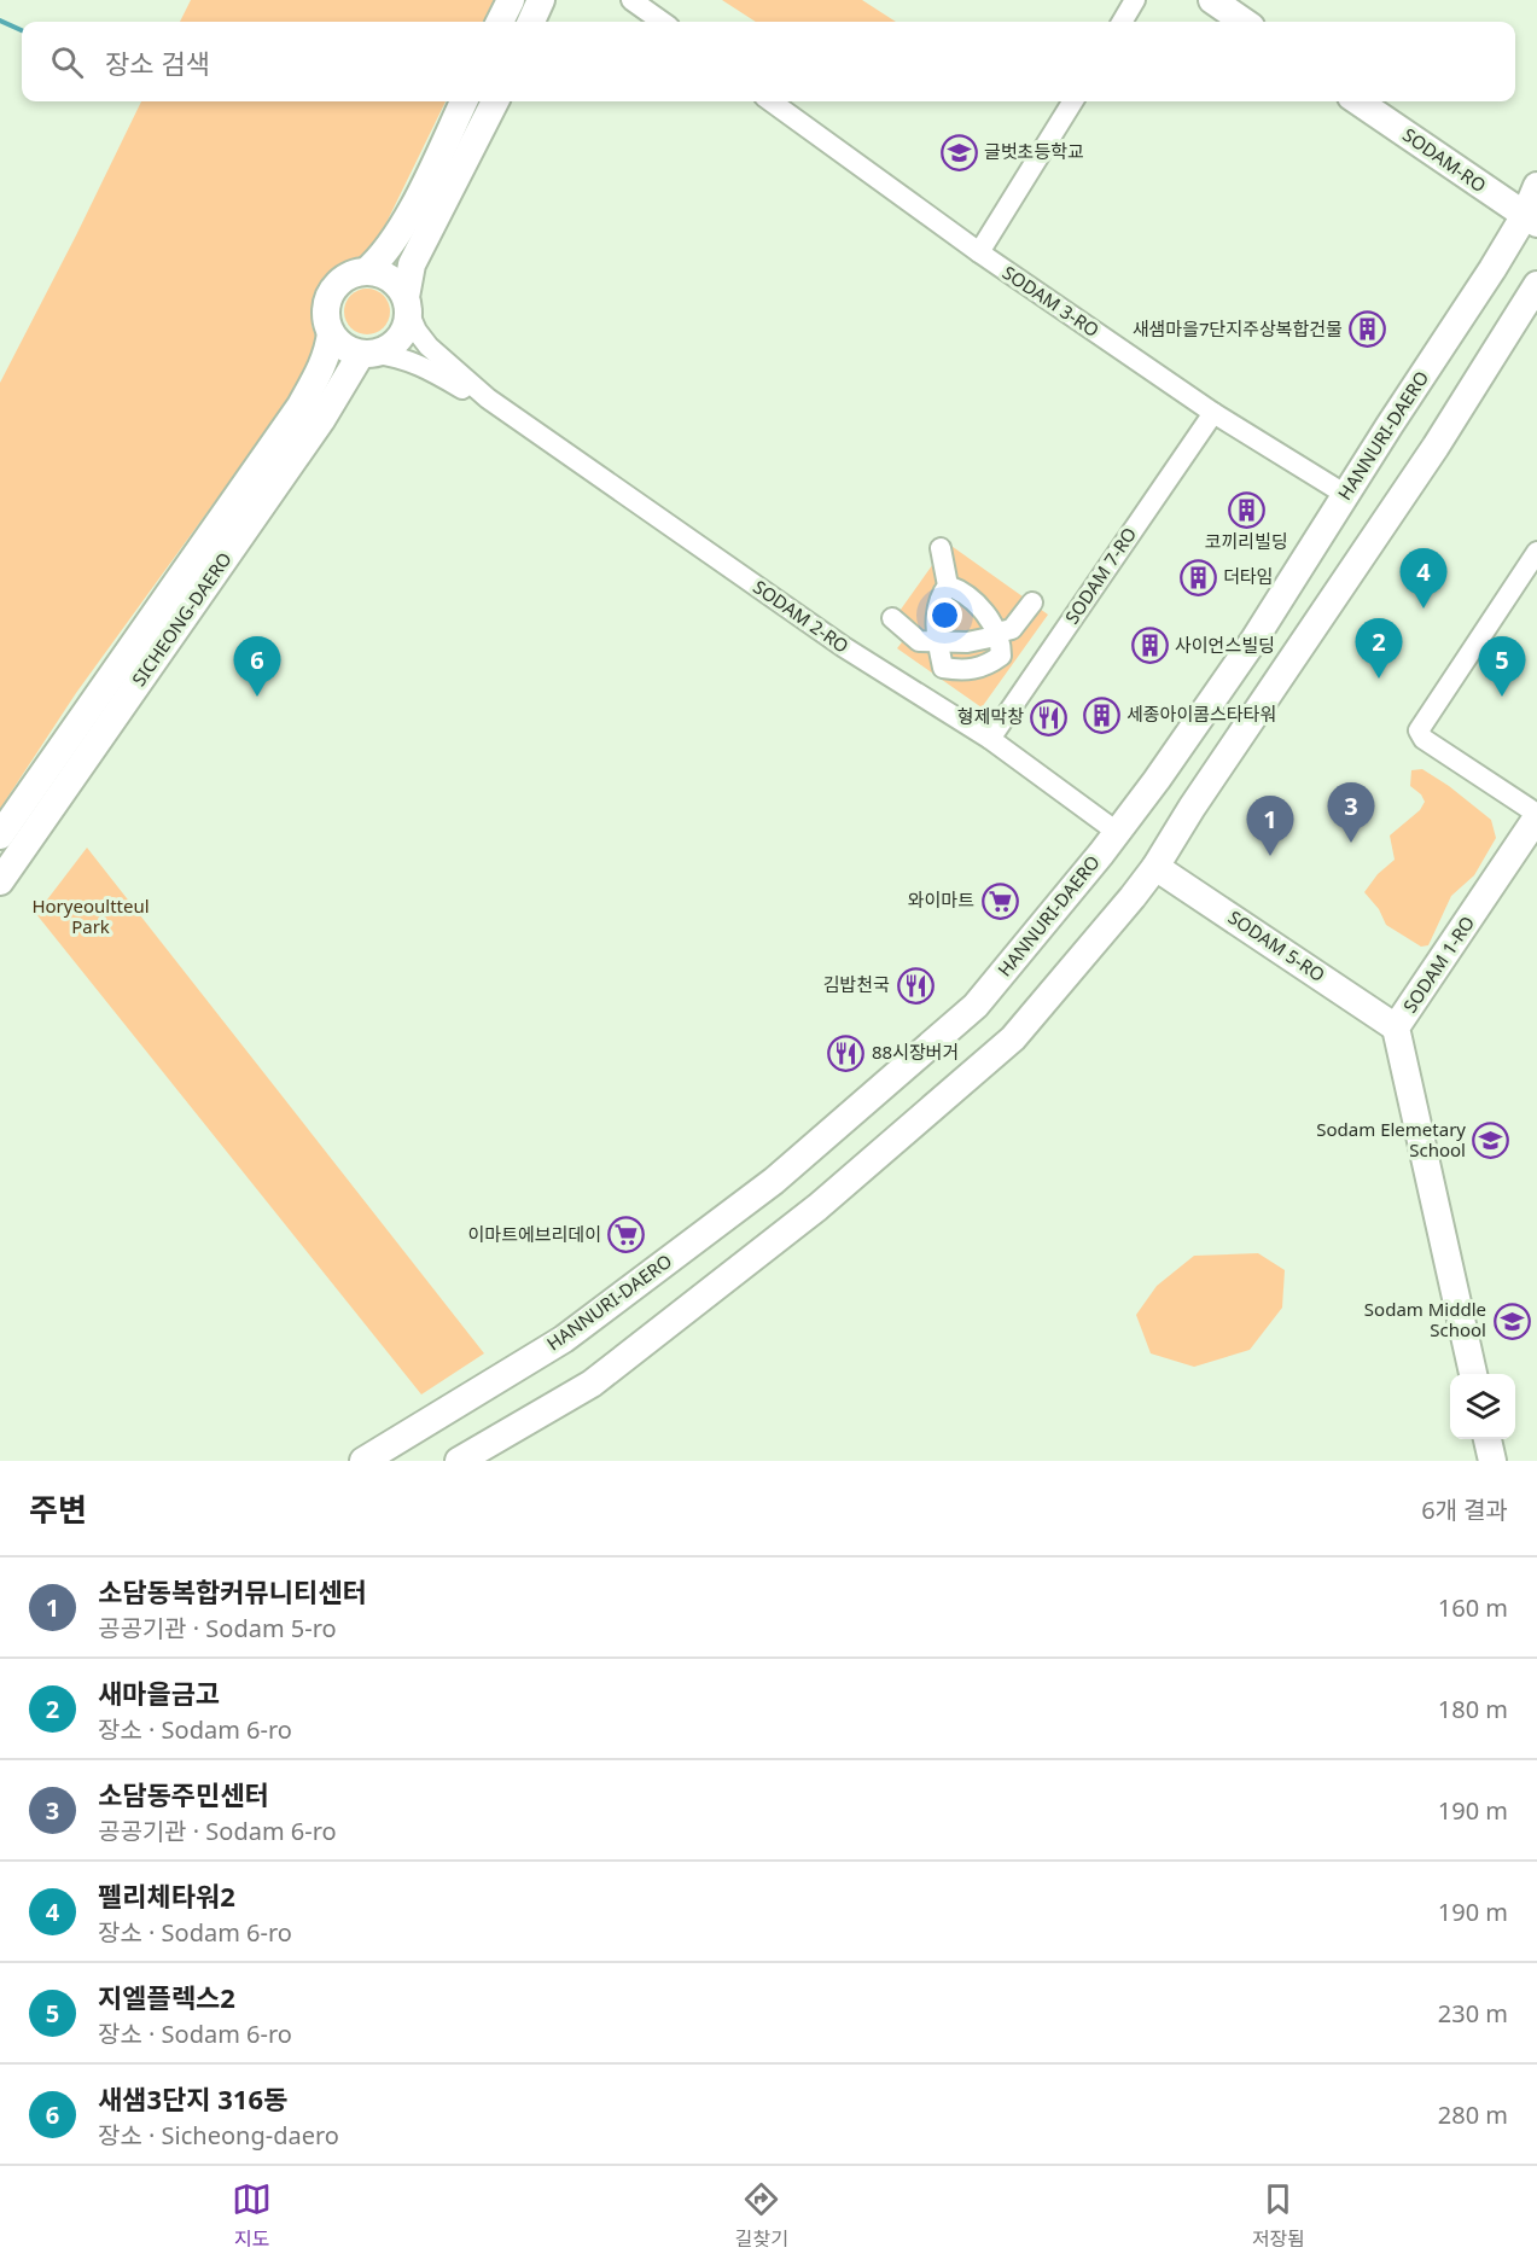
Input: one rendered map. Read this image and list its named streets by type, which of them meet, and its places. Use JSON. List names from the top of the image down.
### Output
{
  "streets": {
    "street": [
      "SODAM-RO",
      "SODAM 3-RO",
      "HANNURI-DAERO",
      "SODAM 7-RO",
      "SODAM 2-RO",
      "SICHEONG-DAERO",
      "SODAM 5-RO",
      "SODAM 1-RO"
    ]
  },
  "crossings": [
    ["SODAM-RO", "HANNURI-DAERO"],
    ["SODAM 3-RO", "HANNURI-DAERO"],
    ["SODAM 3-RO", "SODAM 7-RO"],
    ["HANNURI-DAERO", "SODAM 2-RO"],
    ["SODAM 7-RO", "SODAM 2-RO"],
    ["SODAM 5-RO", "SODAM 1-RO"]
  ],
  "parks": ["Horyeoultteul Park"],
  "places": {
    "school or university": ["글벗초등학교", "Sodam Elemetary School", "Sodam Middle School"],
    "building": [
      "새샘마을7단지주상복합건물",
      "코끼리빌딩",
      "더타임",
      "사이언스빌딩",
      "세종아이콤스타타워"
    ],
    "restaurant": ["형제막창", "김밥천국", "88시장버거"],
    "supermarket": ["와이마트", "이마트에브리데이"]
  },
  "page": {
    "search": "장소 검색",
    "pins": [
      "4",
      "2",
      "5",
      "6",
      "3",
      "1"
    ],
    "heading": ["주변", "6개 결과"],
    "list": [
      {
        "mark": "1",
        "name": "소담동복합커뮤니티센터",
        "note": "공공기관 · Sodam 5-ro",
        "value": "160 m"
      },
      {
        "mark": "2",
        "name": "새마을금고",
        "note": "장소 · Sodam 6-ro",
        "value": "180 m"
      },
      {
        "mark": "3",
        "name": "소담동주민센터",
        "note": "공공기관 · Sodam 6-ro",
        "value": "190 m"
      },
      {
        "mark": "4",
        "name": "펠리체타워2",
        "note": "장소 · Sodam 6-ro",
        "value": "190 m"
      },
      {
        "mark": "5",
        "name": "지엘플렉스2",
        "note": "장소 · Sodam 6-ro",
        "value": "230 m"
      },
      {
        "mark": "6",
        "name": "새샘3단지 316동",
        "note": "장소 · Sicheong-daero",
        "value": "280 m"
      }
    ],
    "nav": ["지도", "길찾기", "저장됨"]
  }
}
